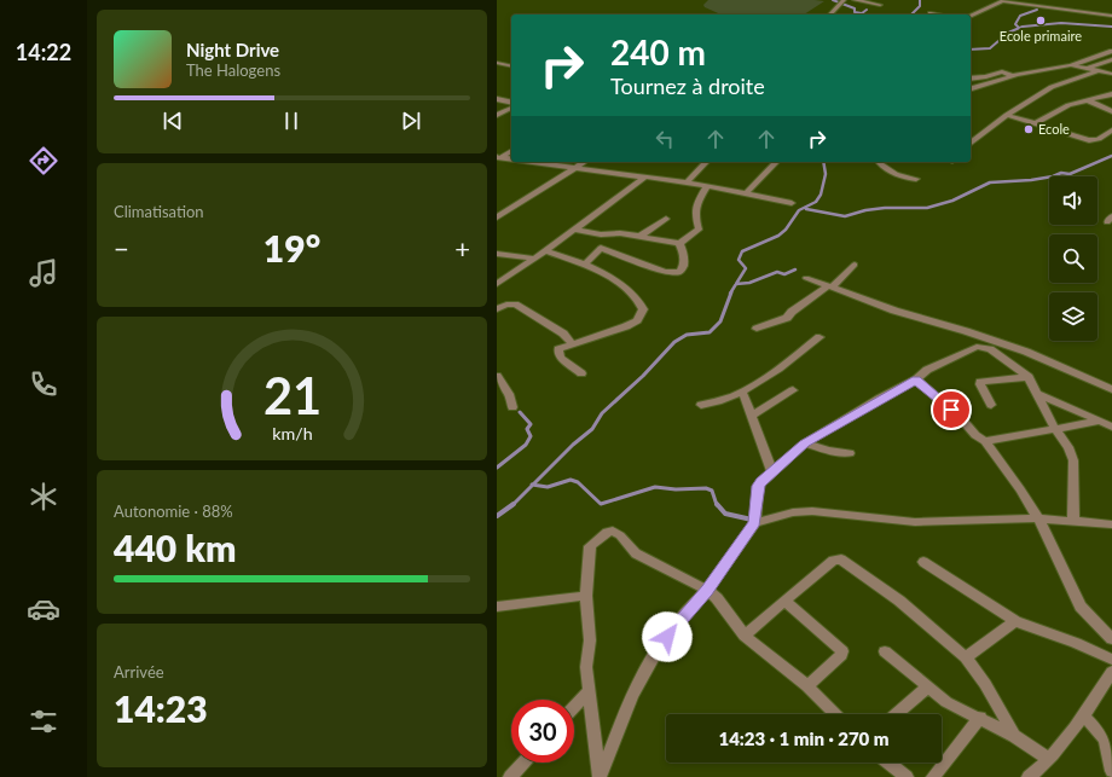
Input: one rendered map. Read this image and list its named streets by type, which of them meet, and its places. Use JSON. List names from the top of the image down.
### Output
{
  "places": ["Ecole primaire", "Ecole"],
  "page": {
    "tabs": "14:22",
    "turn": ["240 m", "Tournez à droite"],
    "song": ["Night Drive", "The Halogens"],
    "tile": [
      "Climatisation",
      ["Autonomie · 88%", "440 km"],
      ["Arrivée", "14:23"]
    ],
    "heat": ["−", "19°", "+"],
    "limit": "30",
    "trip": "14:23 · 1 min · 270 m",
    "gauge": ["21", "km/h"]
  }
}
